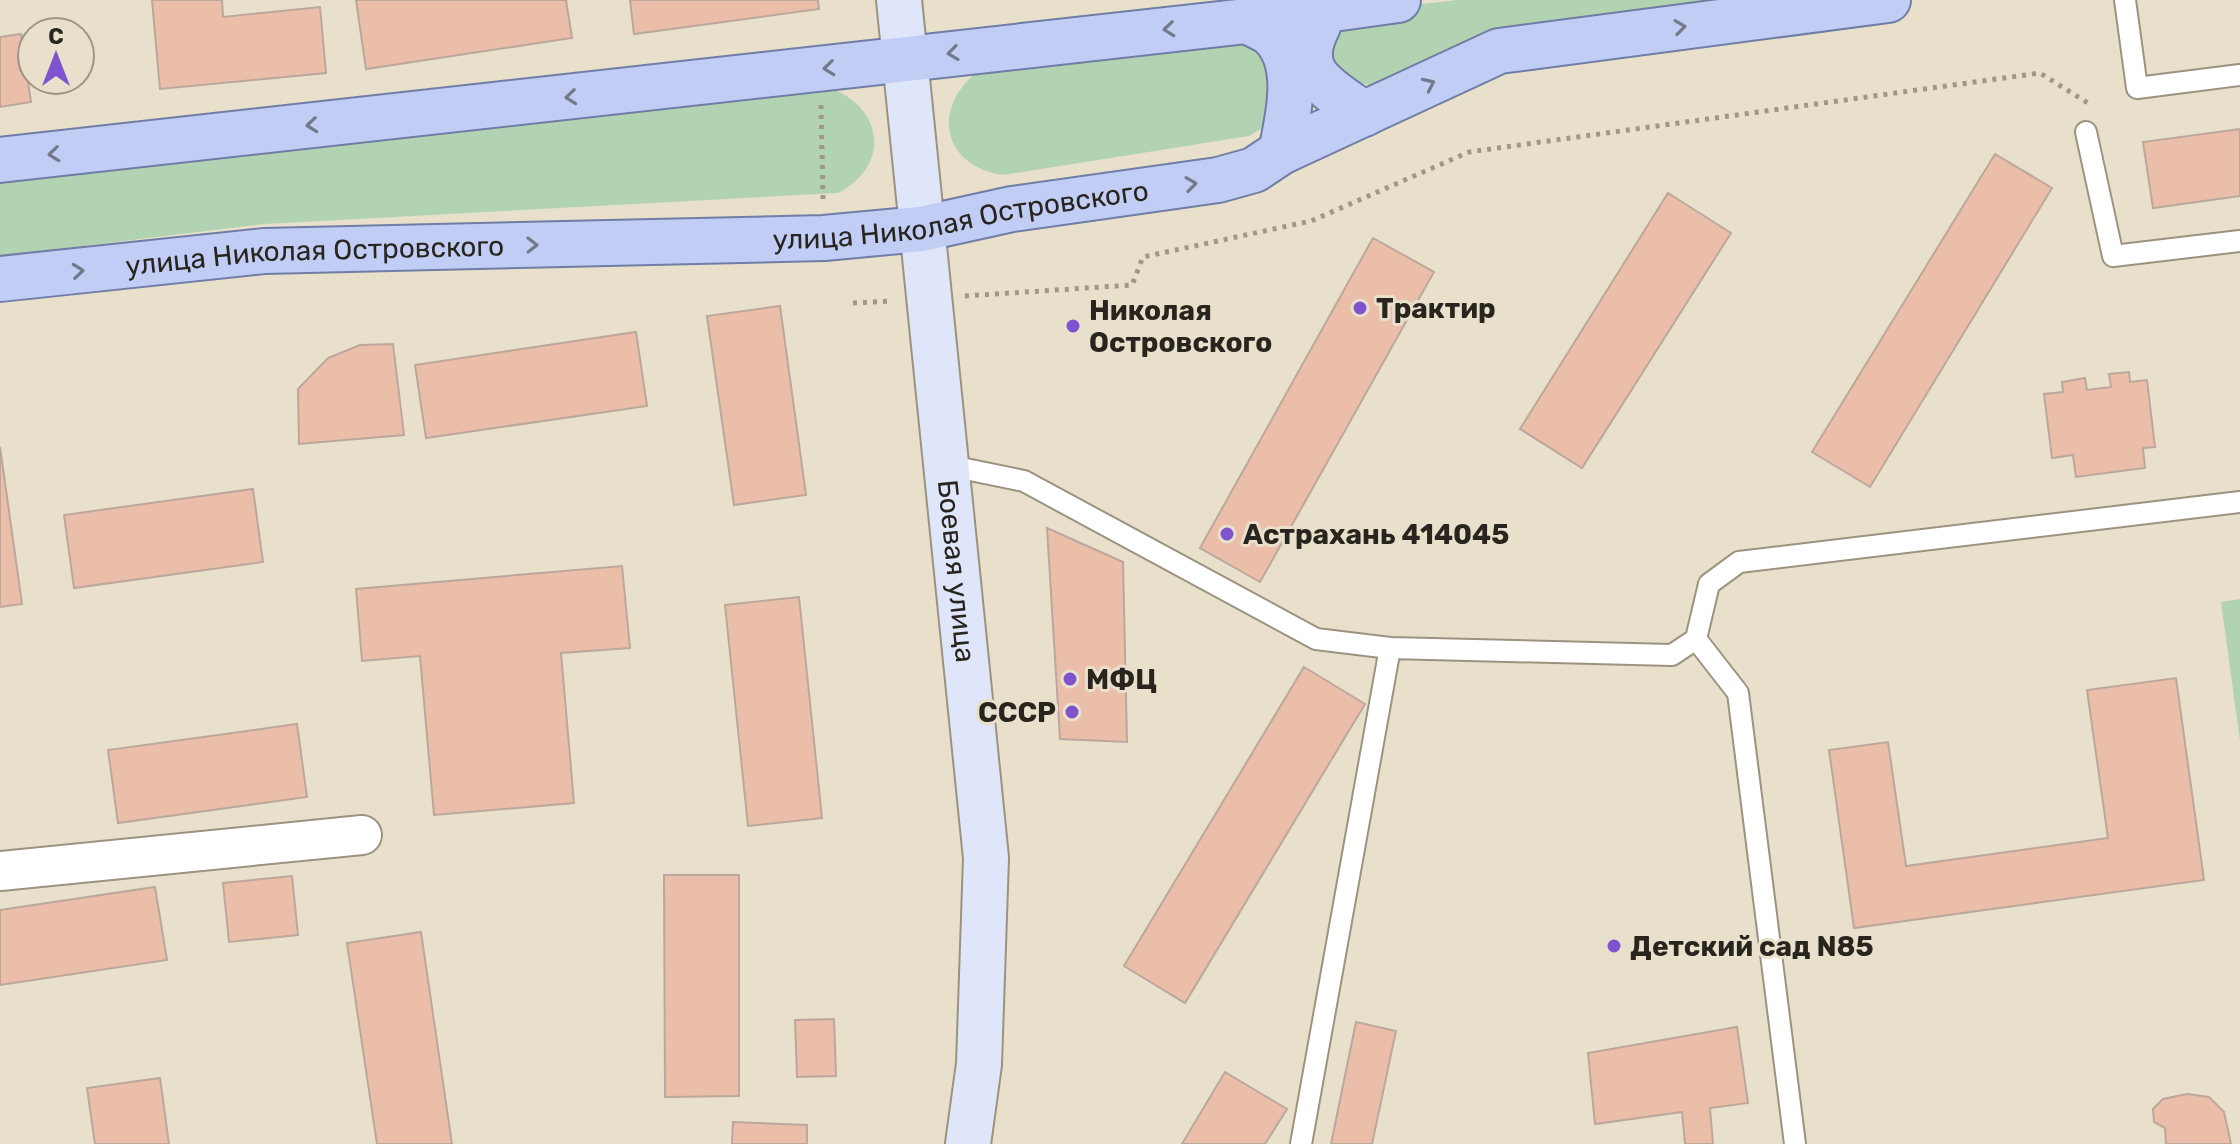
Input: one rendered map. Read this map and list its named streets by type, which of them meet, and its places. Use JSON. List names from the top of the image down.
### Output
{
  "streets": {
    "main road": ["улица Николая Островского", "Боевая улица"]
  },
  "crossings": [
    ["улица Николая Островского", "Боевая улица"]
  ],
  "places": [
    "Трактир",
    "Николая Островского",
    "Астрахань 414045",
    "МФЦ",
    "СССР",
    "Детский сад N85"
  ],
  "north": "top"
}
